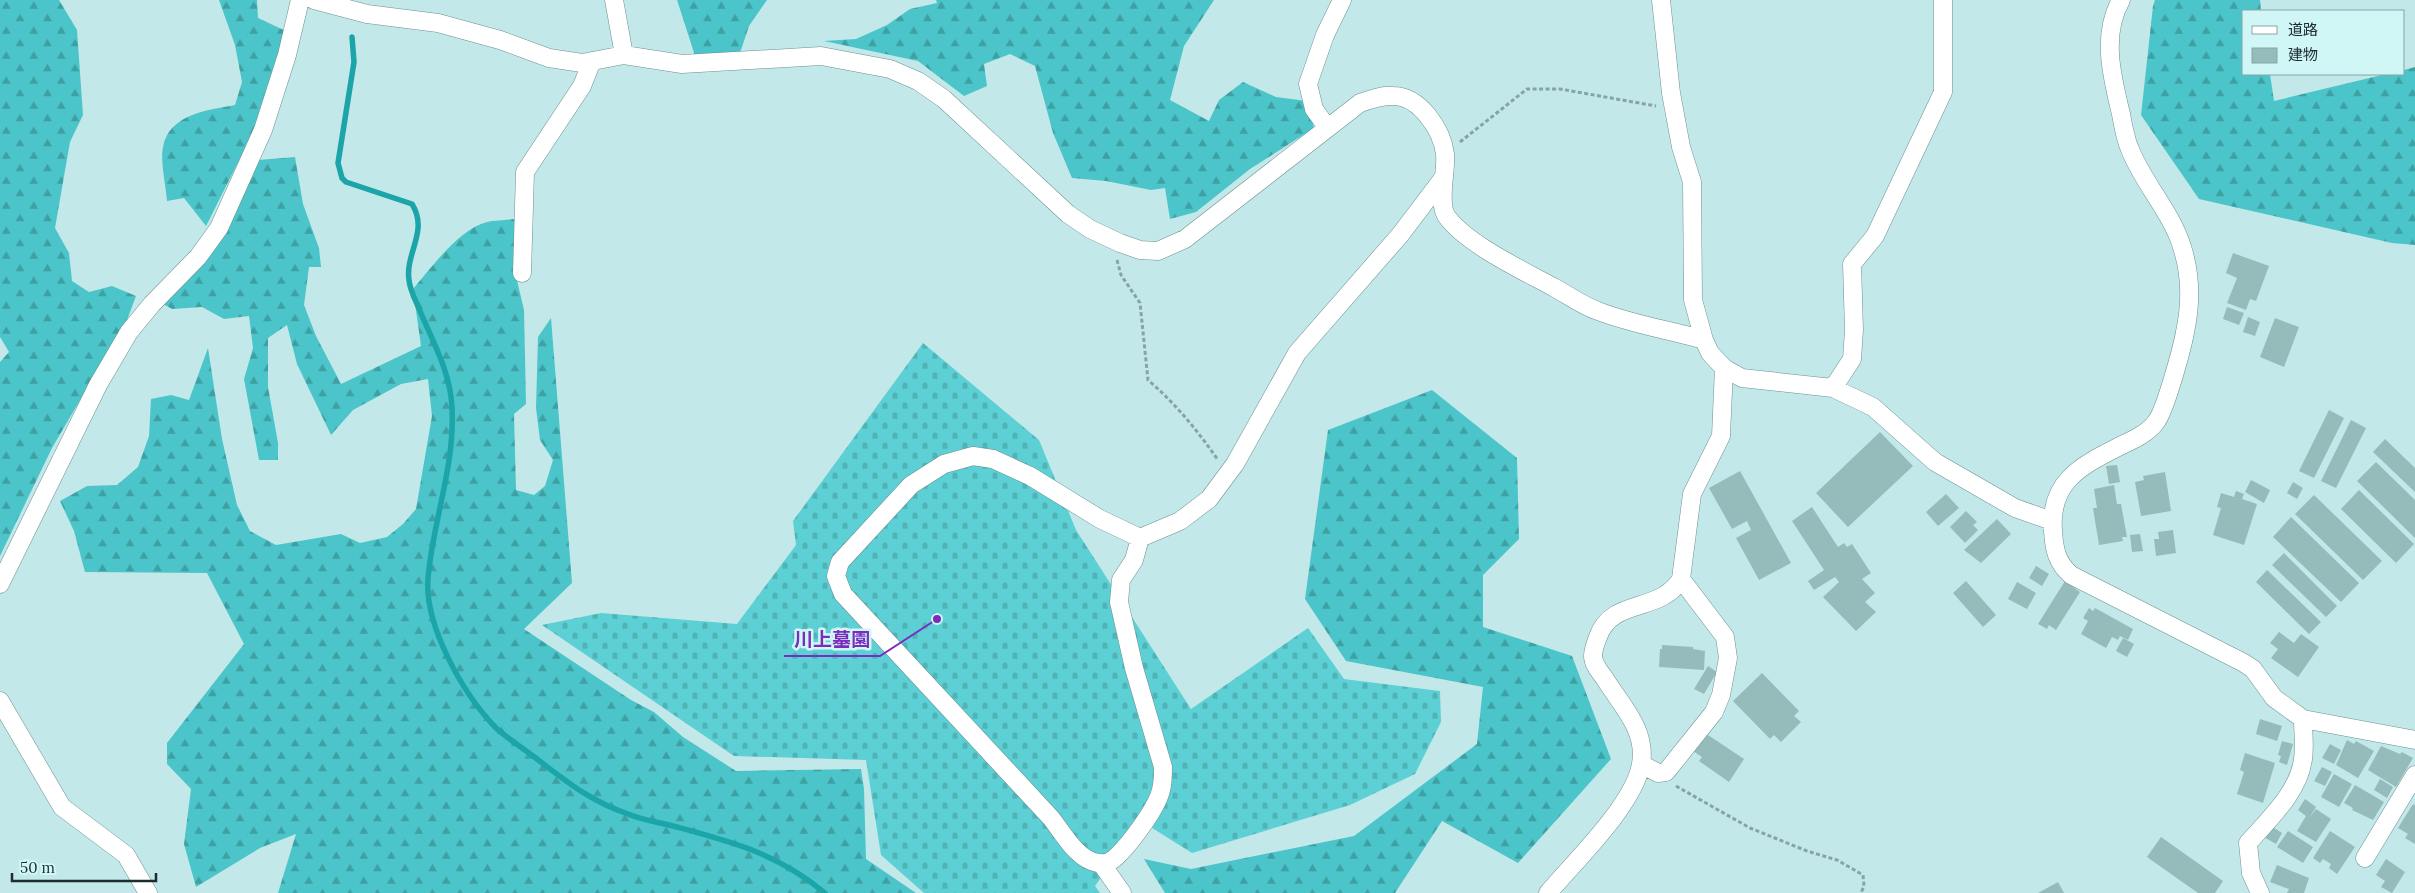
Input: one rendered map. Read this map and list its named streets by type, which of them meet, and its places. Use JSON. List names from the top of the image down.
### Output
{
  "places": ["川上墓園"],
  "legend": ["道路", "建物"],
  "scale_bar": "50 m"
}
